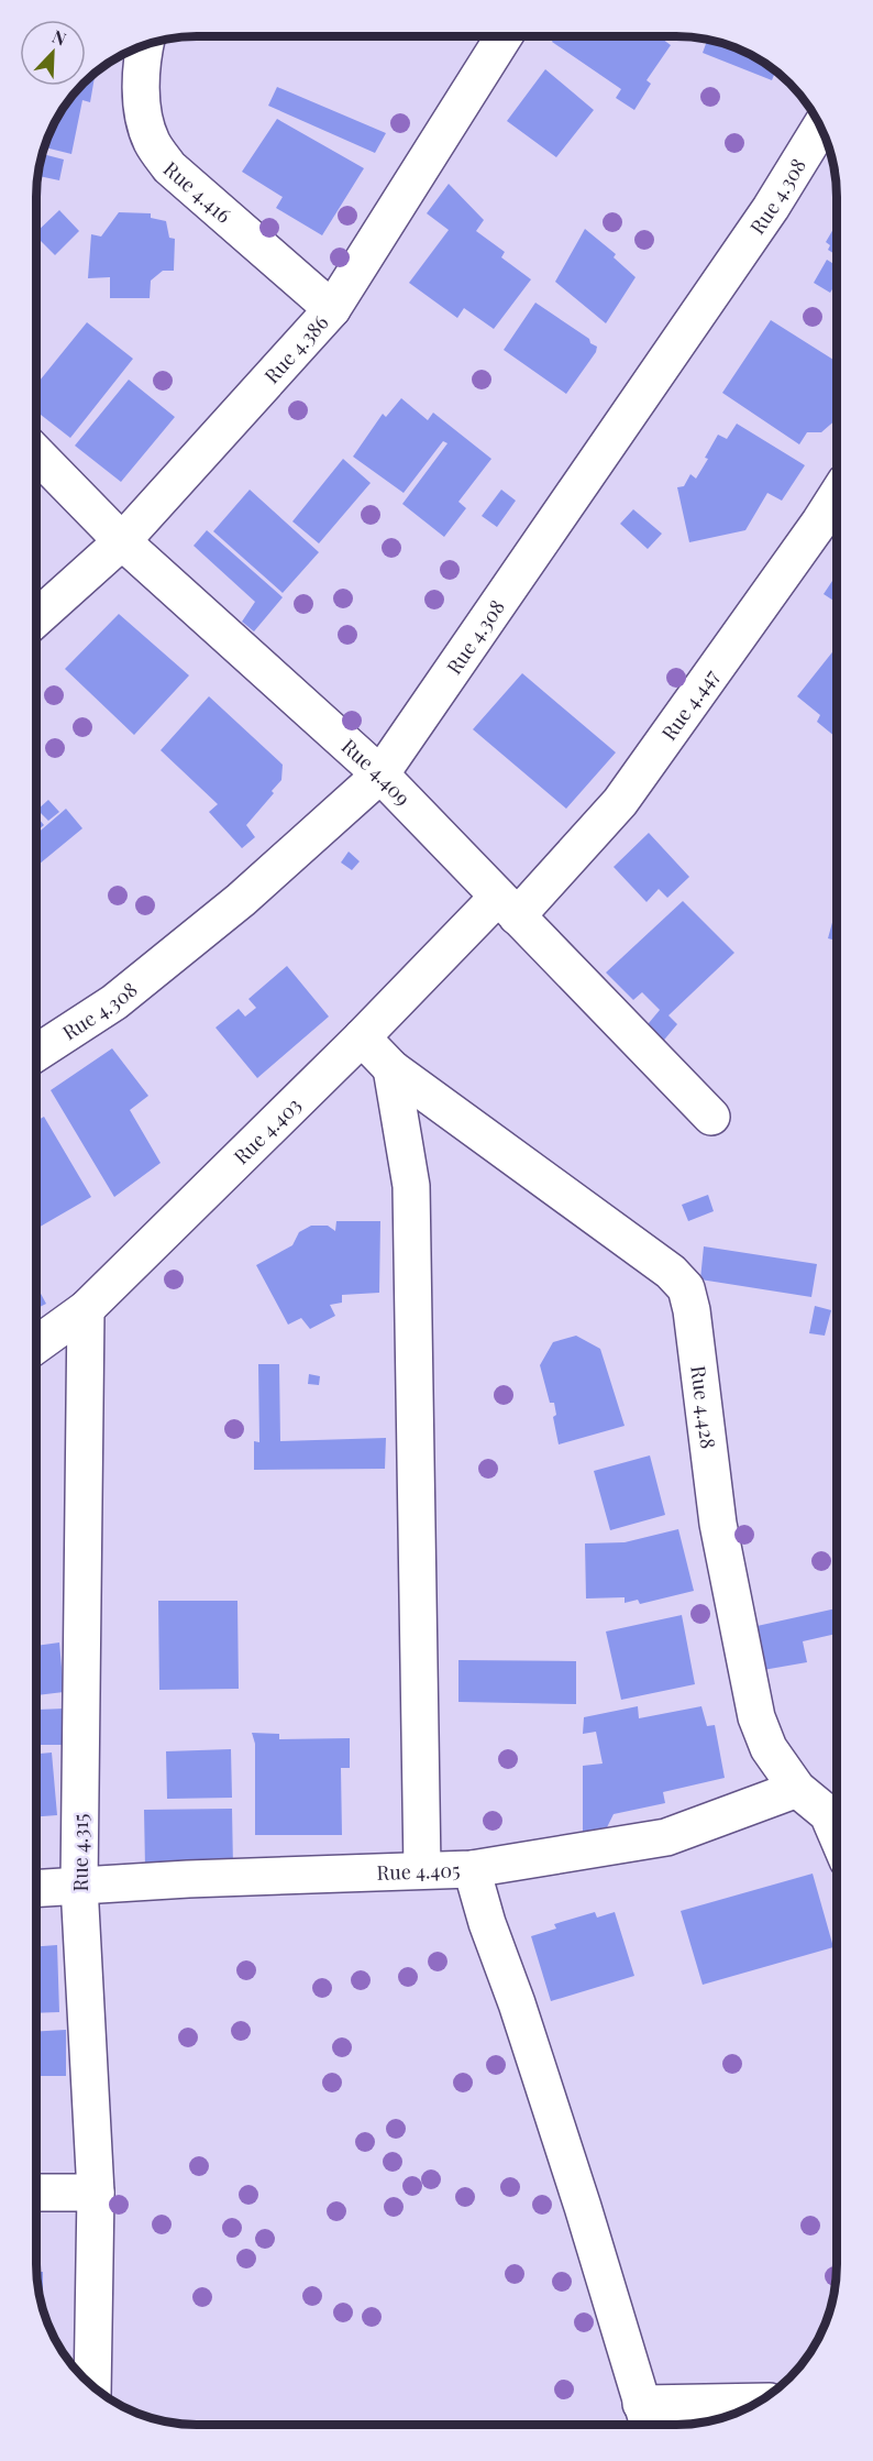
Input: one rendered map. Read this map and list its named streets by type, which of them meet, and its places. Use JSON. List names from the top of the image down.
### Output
{
  "streets": {
    "street": [
      "Rue 4.416",
      "Rue 4.308",
      "Rue 4.386",
      "Rue 4.447",
      "Rue 4.409",
      "Rue 4.403",
      "Rue 4.428",
      "Rue 4.315",
      "Rue 4.405"
    ]
  },
  "crossings": [
    ["Rue 4.416", "Rue 4.386"],
    ["Rue 4.308", "Rue 4.409"],
    ["Rue 4.386", "Rue 4.409"],
    ["Rue 4.447", "Rue 4.409"],
    ["Rue 4.447", "Rue 4.403"],
    ["Rue 4.409", "Rue 4.403"],
    ["Rue 4.403", "Rue 4.428"],
    ["Rue 4.403", "Rue 4.315"],
    ["Rue 4.428", "Rue 4.405"],
    ["Rue 4.315", "Rue 4.405"]
  ],
  "north": "top right"
}
